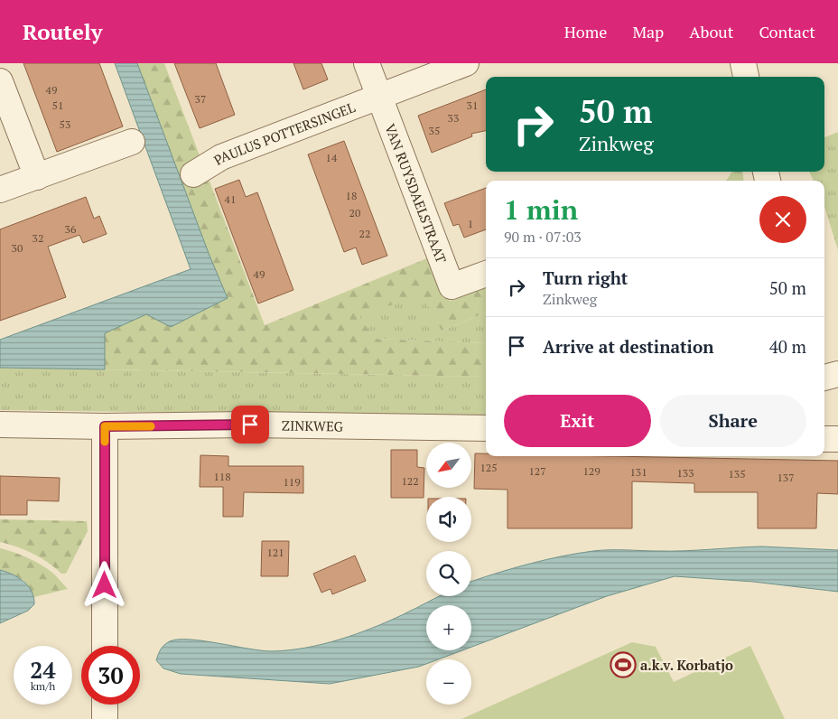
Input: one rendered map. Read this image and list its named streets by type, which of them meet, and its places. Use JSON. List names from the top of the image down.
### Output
{
  "streets": {
    "street": ["PAULUS POTTERSINGEL", "VAN RUYSDAELSTRAAT", "ZINKWEG"]
  },
  "crossings": [
    ["PAULUS POTTERSINGEL", "VAN RUYSDAELSTRAAT"]
  ],
  "places": {
    "sports": ["a.k.v. Korbatjo"]
  },
  "house_numbers": [
    "49",
    "37",
    "51",
    "31",
    "33",
    "53",
    "35",
    "14",
    "18",
    "41",
    "20",
    "1",
    "36",
    "22",
    "32",
    "30",
    "49",
    "125",
    "127",
    "129",
    "131",
    "133",
    "135",
    "118",
    "137",
    "122",
    "119",
    "121"
  ],
  "north": "bottom left",
  "page": {
    "header": "Routely",
    "nav": [
      "Home",
      "Map",
      "About",
      "Contact"
    ],
    "turn": ["50 m", "Zinkweg"],
    "heading": ["1 min", "90 m · 07:03"],
    "list": [
      {
        "name": "Turn right",
        "note": "Zinkweg",
        "value": "50 m"
      },
      {
        "name": "Arrive at destination",
        "value": "40 m"
      }
    ],
    "buttons": ["Exit", "Share"],
    "map_buttons": ["+", "−"],
    "speed": "24 km/h",
    "limit": "30"
  }
}
